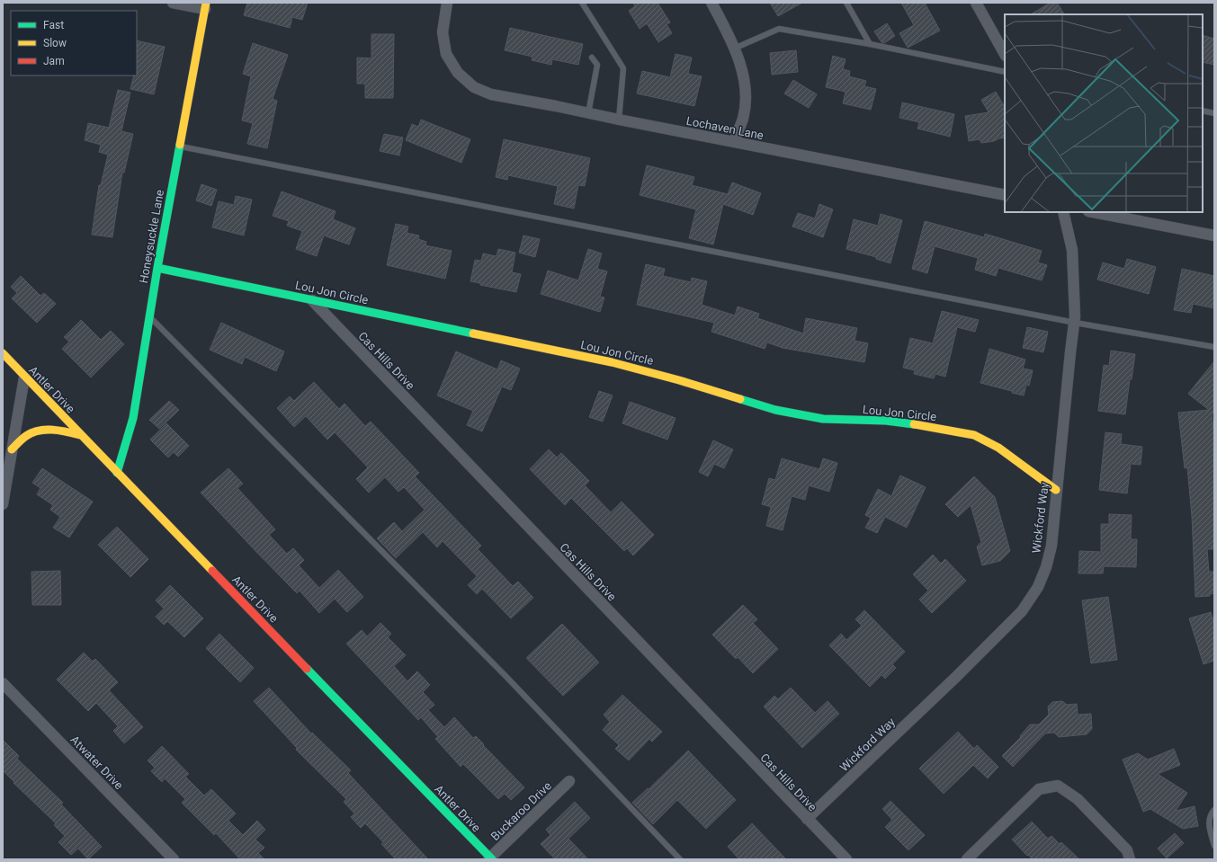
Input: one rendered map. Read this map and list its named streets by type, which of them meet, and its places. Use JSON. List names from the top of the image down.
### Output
{
  "streets": {
    "street": [
      "Lochaven Lane",
      "Honeysuckle Lane",
      "Lou Jon Circle",
      "Cas Hills Drive",
      "Antler Drive",
      "Wickford Way",
      "Atwater Drive",
      "Buckaroo Drive"
    ]
  },
  "crossings": [
    ["Honeysuckle Lane", "Lou Jon Circle"],
    ["Honeysuckle Lane", "Antler Drive"],
    ["Lou Jon Circle", "Cas Hills Drive"],
    ["Lou Jon Circle", "Wickford Way"],
    ["Cas Hills Drive", "Wickford Way"],
    ["Antler Drive", "Buckaroo Drive"]
  ],
  "legend": ["Fast", "Slow", "Jam"]
}
